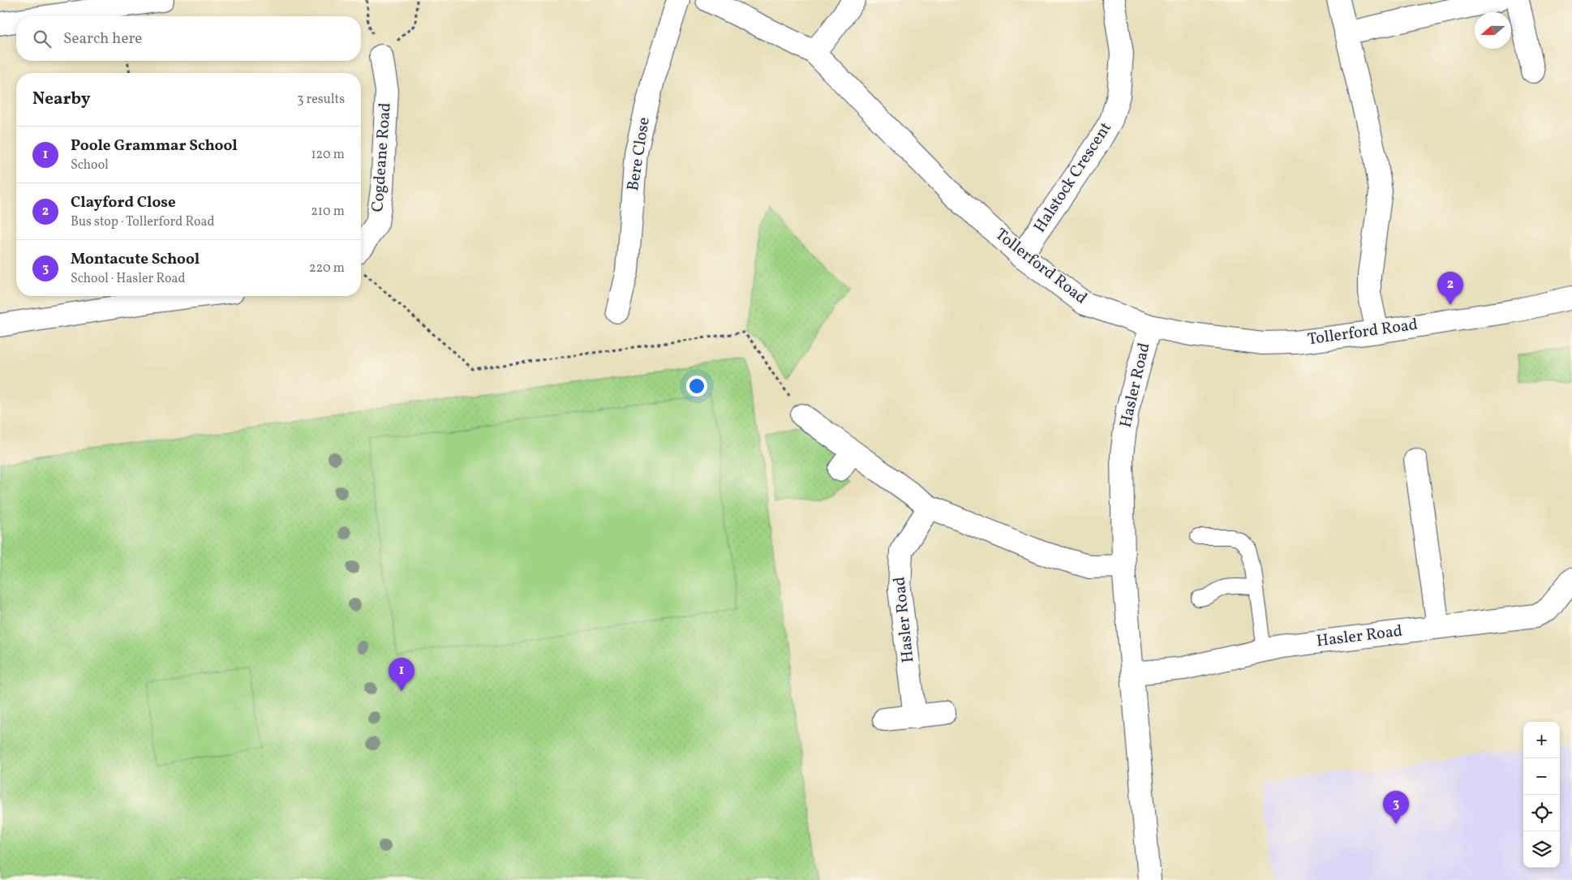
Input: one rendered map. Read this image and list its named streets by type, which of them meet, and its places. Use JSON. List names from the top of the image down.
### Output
{
  "streets": {
    "street": [
      "Bere Close",
      "Cogdeane Road",
      "Halstock Crescent",
      "Tollerford Road",
      "Hasler Road"
    ]
  },
  "crossings": [
    ["Halstock Crescent", "Tollerford Road"],
    ["Tollerford Road", "Hasler Road"]
  ],
  "north": "left",
  "page": {
    "search": "Search here",
    "heading": ["Nearby", "3 results"],
    "list": [
      {
        "mark": "1",
        "name": "Poole Grammar School",
        "note": "School",
        "value": "120 m"
      },
      {
        "mark": "2",
        "name": "Clayford Close",
        "note": "Bus stop · Tollerford Road",
        "value": "210 m"
      },
      {
        "mark": "3",
        "name": "Montacute School",
        "note": "School · Hasler Road",
        "value": "220 m"
      }
    ],
    "pins": ["2", "1", "3"],
    "map_buttons": ["+", "−"]
  }
}
